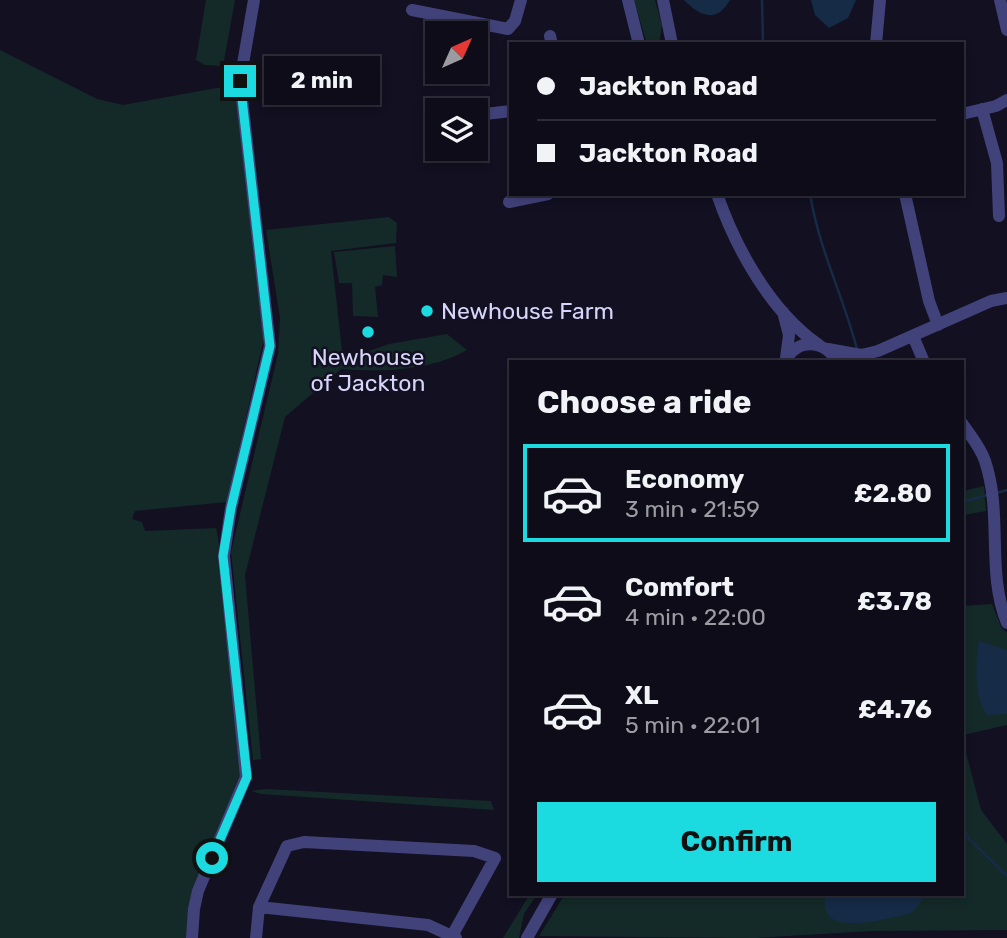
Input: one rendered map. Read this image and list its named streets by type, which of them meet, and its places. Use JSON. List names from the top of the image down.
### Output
{
  "places": ["Newhouse Farm", "Newhouse of Jackton"],
  "north": "top right",
  "page": {
    "banner": ["Jackton Road", "Jackton Road"],
    "bubble": "2 min",
    "heading": "Choose a ride",
    "list": [
      {
        "name": "Economy",
        "note": "3 min · 21:59",
        "value": "£2.80"
      },
      {
        "name": "Comfort",
        "note": "4 min · 22:00",
        "value": "£3.78"
      },
      {
        "name": "XL",
        "note": "5 min · 22:01",
        "value": "£4.76"
      }
    ],
    "buttons": "Confirm"
  }
}
